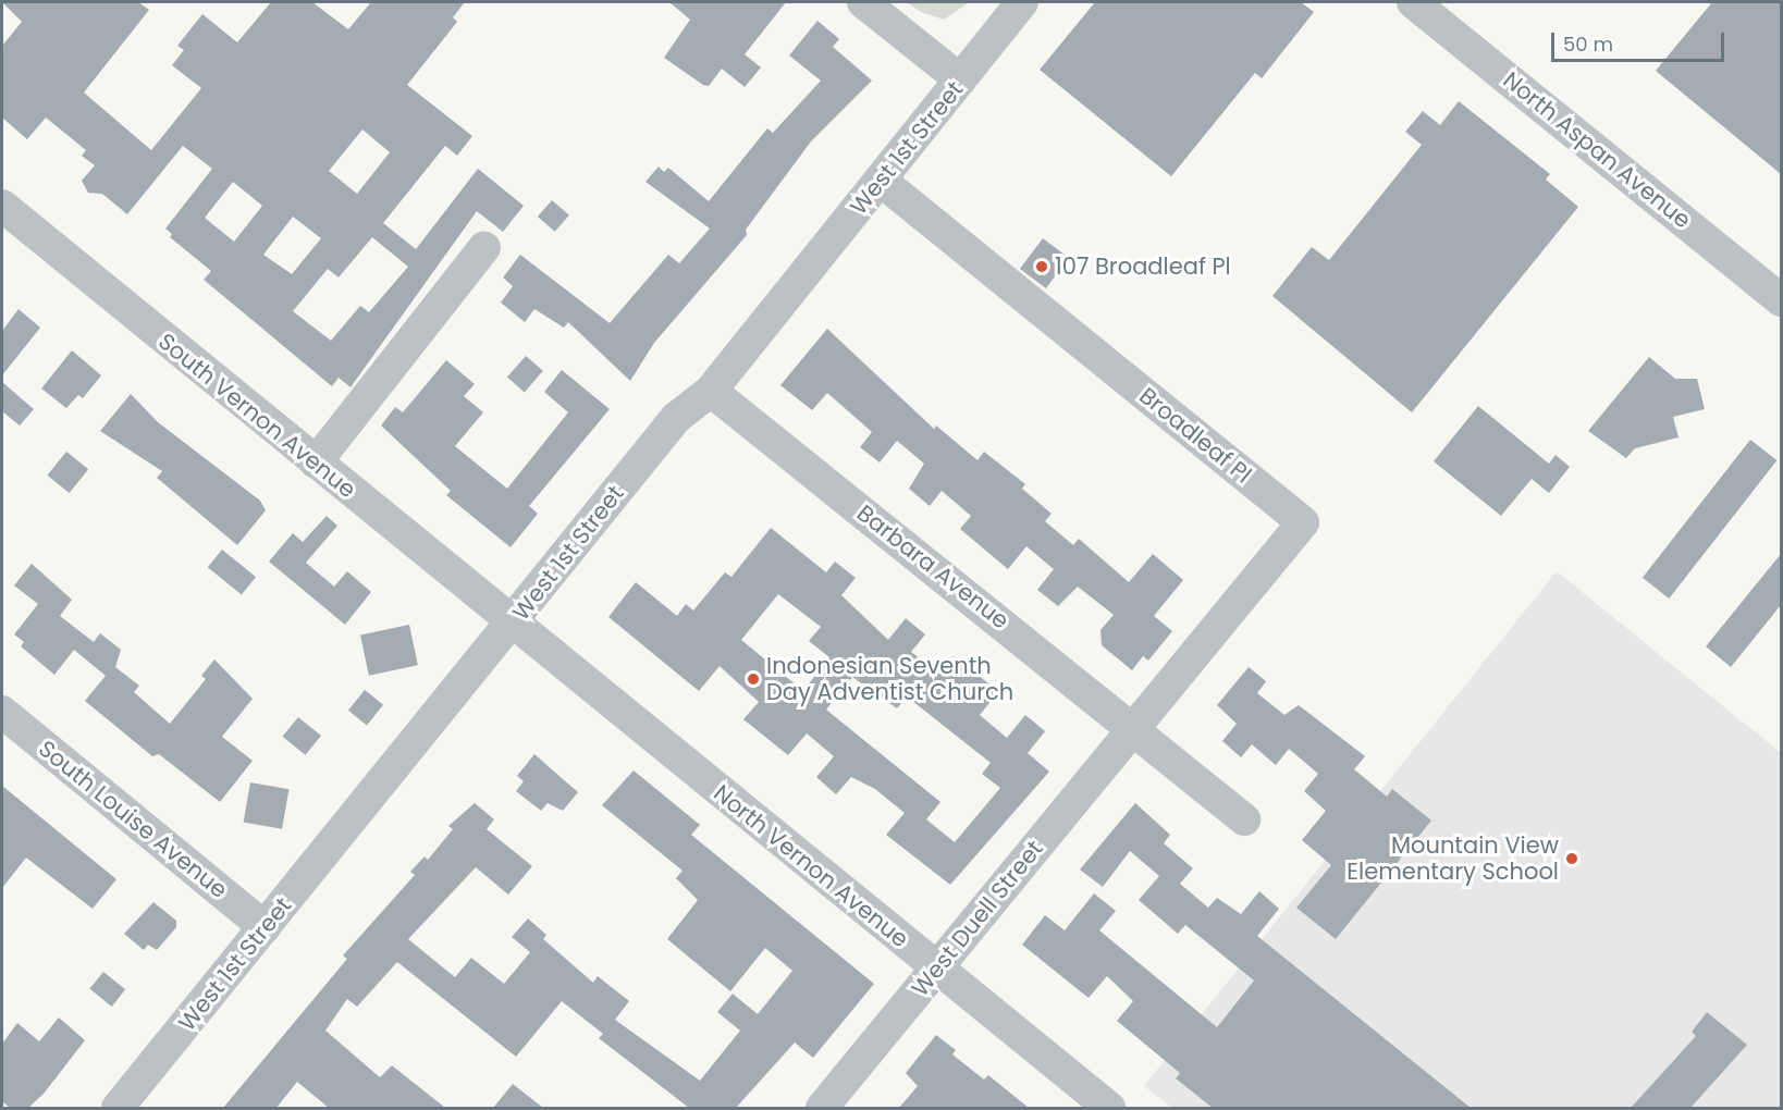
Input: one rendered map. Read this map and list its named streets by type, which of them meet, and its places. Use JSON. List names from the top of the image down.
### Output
{
  "streets": {
    "street": [
      "West 1st Street",
      "North Aspan Avenue",
      "South Vernon Avenue",
      "Broadleaf Pl",
      "Barbara Avenue",
      "South Louise Avenue",
      "North Vernon Avenue",
      "West Duell Street"
    ]
  },
  "crossings": [
    ["West 1st Street", "South Vernon Avenue"],
    ["West 1st Street", "Broadleaf Pl"],
    ["West 1st Street", "Barbara Avenue"],
    ["West 1st Street", "South Louise Avenue"],
    ["West 1st Street", "North Vernon Avenue"],
    ["South Vernon Avenue", "North Vernon Avenue"],
    ["Broadleaf Pl", "Barbara Avenue"],
    ["Broadleaf Pl", "West Duell Street"],
    ["Barbara Avenue", "West Duell Street"],
    ["North Vernon Avenue", "West Duell Street"]
  ],
  "places": ["107 Broadleaf Pl", "Indonesian Seventh Day Adventist Church", "Mountain View Elementary School"],
  "scale_bar": "50 m"
}
